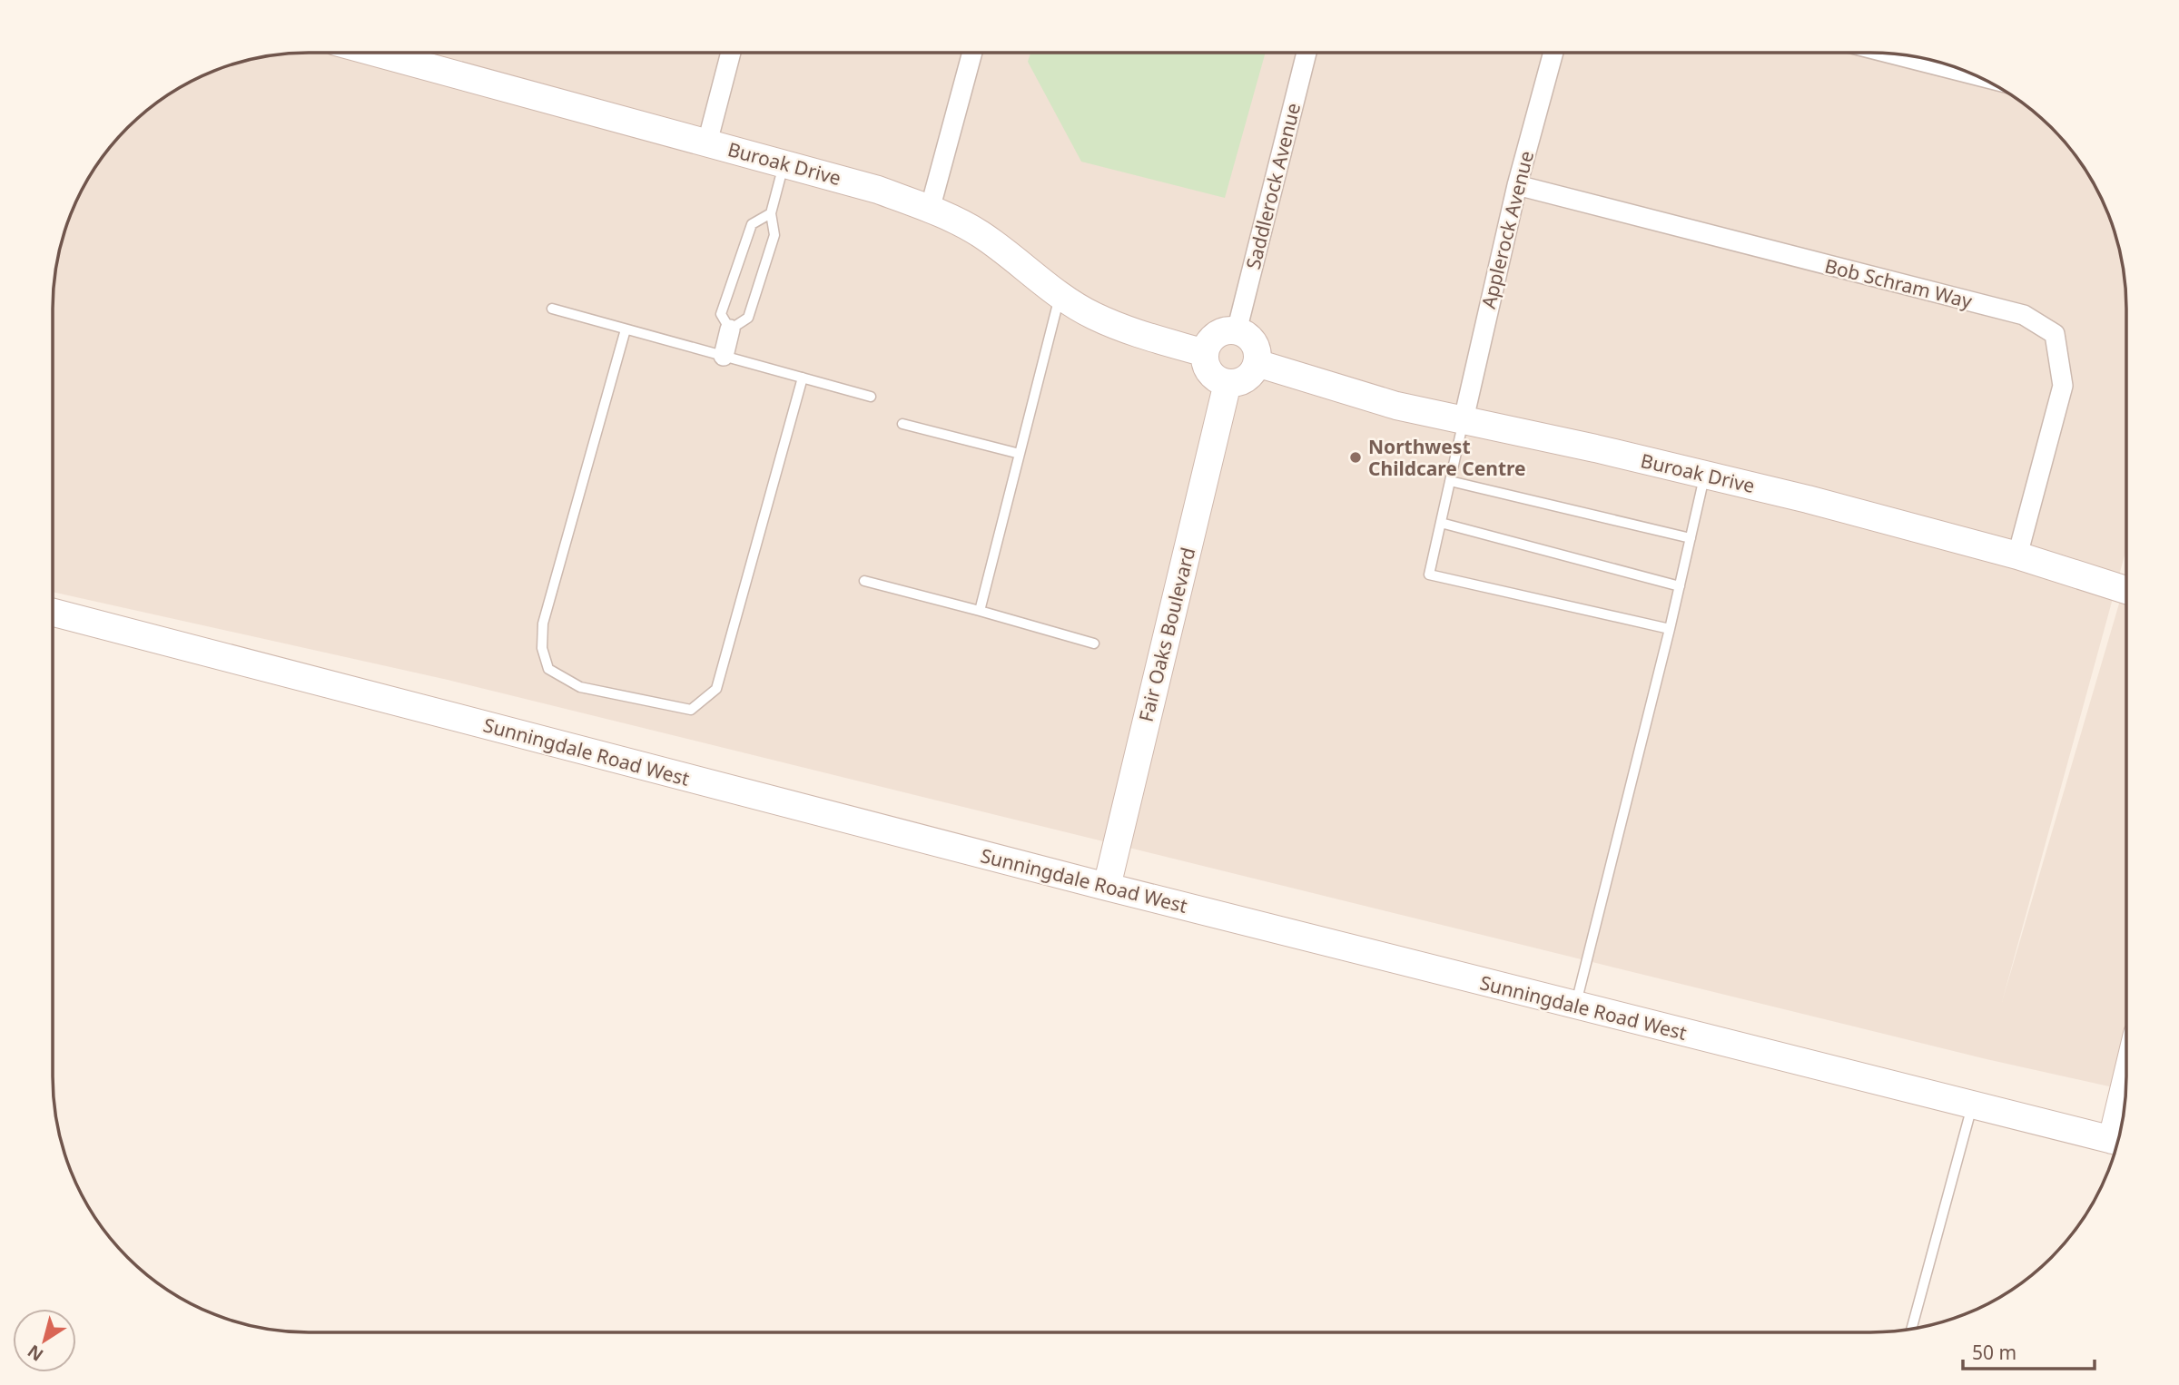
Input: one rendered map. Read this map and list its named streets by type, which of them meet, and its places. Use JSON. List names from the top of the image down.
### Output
{
  "streets": {
    "street": [
      "Buroak Drive",
      "Saddlerock Avenue",
      "Applerock Avenue",
      "Bob Schram Way",
      "Fair Oaks Boulevard",
      "Sunningdale Road West"
    ]
  },
  "crossings": [
    ["Buroak Drive", "Saddlerock Avenue"],
    ["Buroak Drive", "Applerock Avenue"],
    ["Buroak Drive", "Bob Schram Way"],
    ["Buroak Drive", "Fair Oaks Boulevard"],
    ["Saddlerock Avenue", "Fair Oaks Boulevard"],
    ["Applerock Avenue", "Bob Schram Way"],
    ["Fair Oaks Boulevard", "Sunningdale Road West"]
  ],
  "places": ["Northwest Childcare Centre"],
  "scale_bar": "50 m",
  "north": "bottom left"
}
